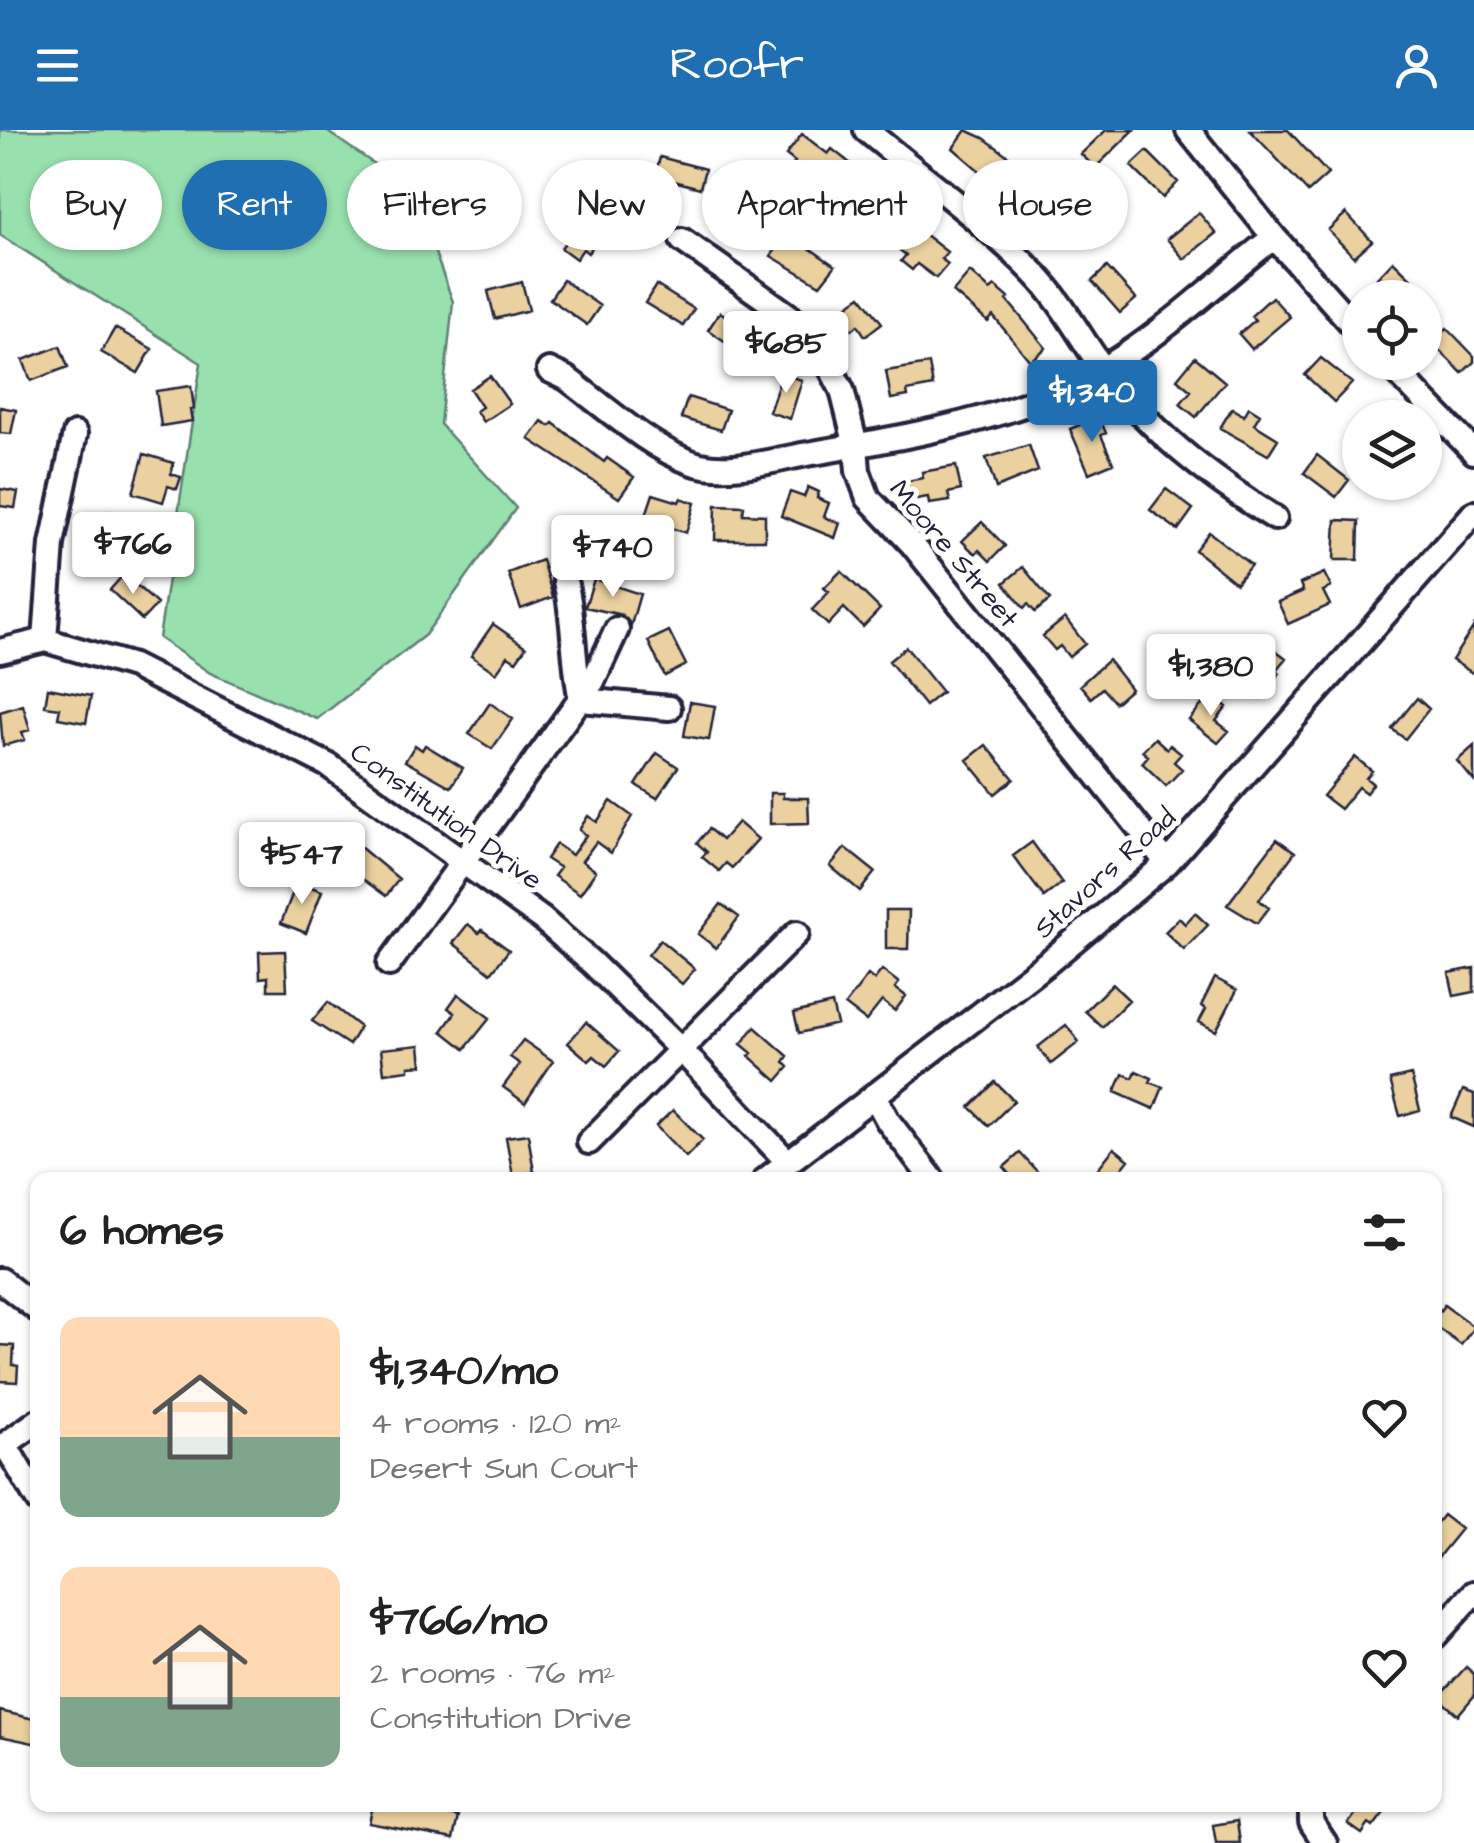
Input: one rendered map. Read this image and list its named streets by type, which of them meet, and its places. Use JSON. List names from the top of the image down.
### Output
{
  "streets": {
    "street": ["Moore Street", "Constitution Drive", "Stavors Road"]
  },
  "crossings": [
    ["Moore Street", "Stavors Road"],
    ["Constitution Drive", "Stavors Road"]
  ],
  "page": {
    "header": "Roofr",
    "chip": [
      "Buy",
      "Rent",
      "Filters",
      "New",
      "Apartment",
      "House"
    ],
    "price": [
      "$685",
      "$1,340",
      "$766",
      "$740",
      "$1,380",
      "$547"
    ],
    "heading": "6 homes",
    "list": [
      {
        "name": "$1,340/mo",
        "note": "4 rooms · 120 m² · Desert Sun Court"
      },
      {
        "name": "$766/mo",
        "note": "2 rooms · 76 m² · Constitution Drive"
      }
    ]
  }
}
